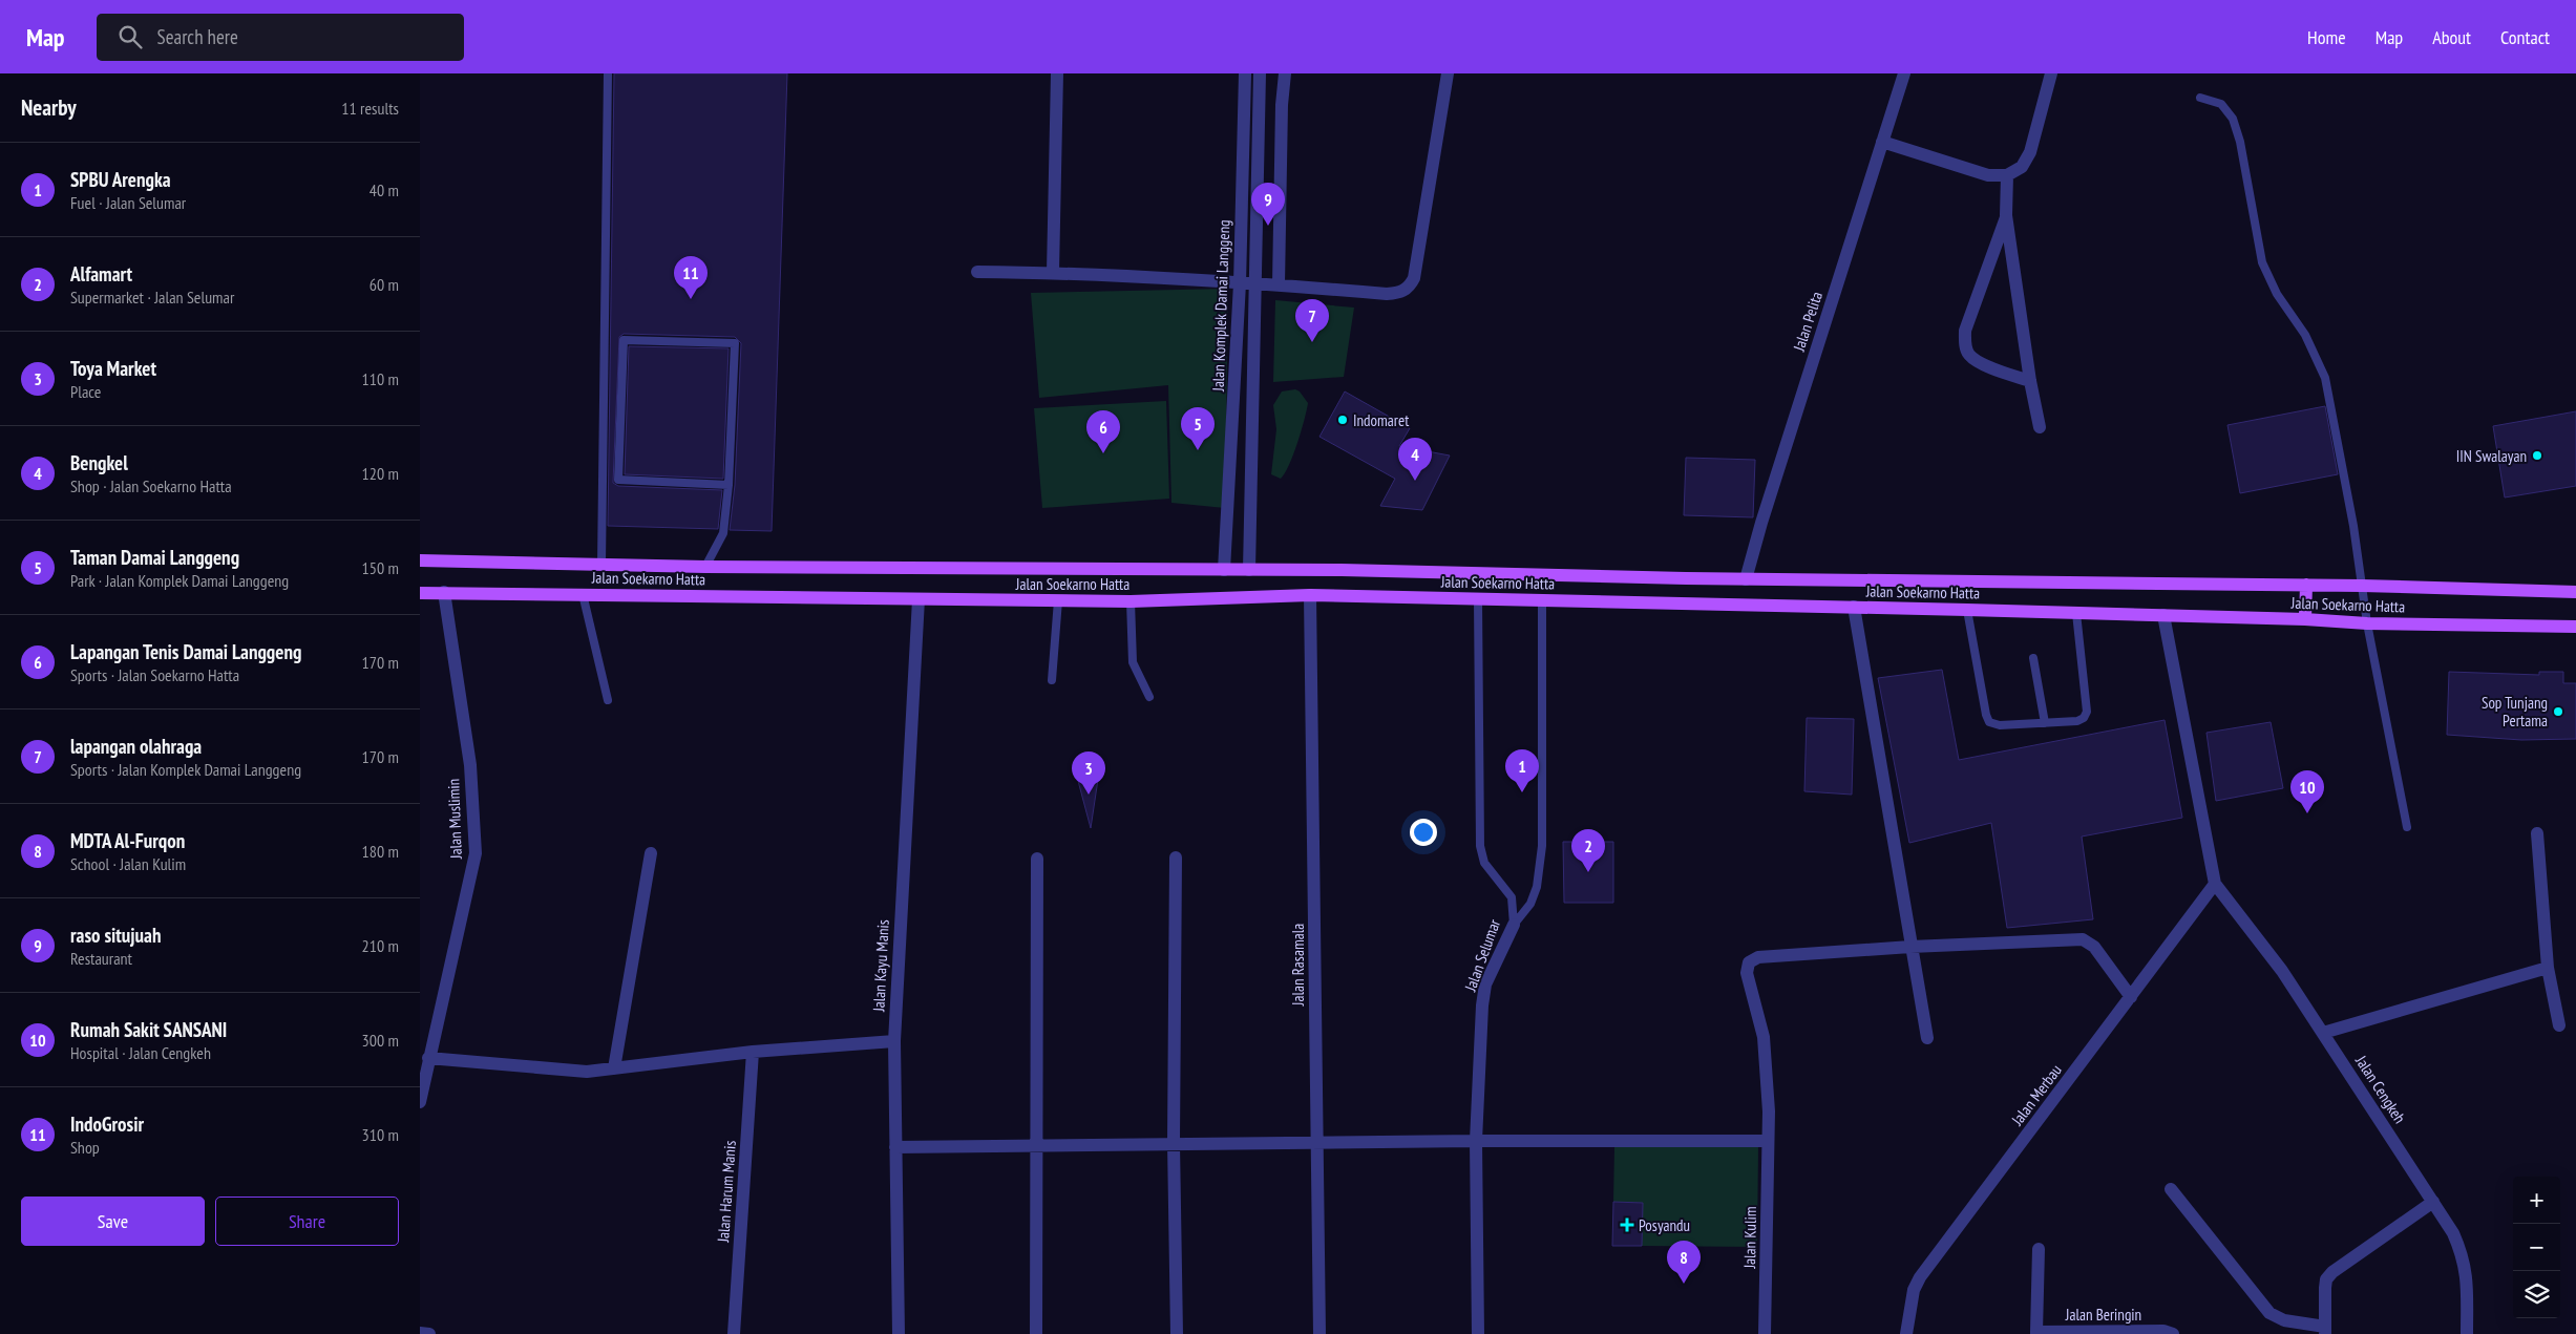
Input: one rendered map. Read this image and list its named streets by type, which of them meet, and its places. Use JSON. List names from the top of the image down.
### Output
{
  "streets": {
    "main road": ["Jalan Soekarno Hatta"],
    "street": [
      "Jalan Komplek Damai Langgeng",
      "Jalan Pelita",
      "Jalan Muslimin",
      "Jalan Selumar",
      "Jalan Rasamala",
      "Jalan Kayu Manis",
      "Jalan Cengkeh",
      "Jalan Merbau",
      "Jalan Harum Manis",
      "Jalan Kulim",
      "Jalan Beringin"
    ]
  },
  "crossings": [
    ["Jalan Komplek Damai Langgeng", "Jalan Soekarno Hatta"],
    ["Jalan Pelita", "Jalan Soekarno Hatta"],
    ["Jalan Soekarno Hatta", "Jalan Muslimin"],
    ["Jalan Soekarno Hatta", "Jalan Selumar"],
    ["Jalan Soekarno Hatta", "Jalan Rasamala"],
    ["Jalan Soekarno Hatta", "Jalan Kayu Manis"],
    ["Jalan Cengkeh", "Jalan Merbau"],
    ["Jalan Merbau", "Jalan Kulim"]
  ],
  "places": {
    "other": ["Indomaret", "IIN Swalayan", "Sop Tunjang Pertama"],
    "health": ["Posyandu"]
  },
  "page": {
    "header": "Map",
    "search": "Search here",
    "nav": [
      "Home",
      "Map",
      "About",
      "Contact"
    ],
    "heading": ["Nearby", "11 results"],
    "list": [
      {
        "mark": "1",
        "name": "SPBU Arengka",
        "note": "Fuel · Jalan Selumar",
        "value": "40 m"
      },
      {
        "mark": "2",
        "name": "Alfamart",
        "note": "Supermarket · Jalan Selumar",
        "value": "60 m"
      },
      {
        "mark": "3",
        "name": "Toya Market",
        "note": "Place",
        "value": "110 m"
      },
      {
        "mark": "4",
        "name": "Bengkel",
        "note": "Shop · Jalan Soekarno Hatta",
        "value": "120 m"
      },
      {
        "mark": "5",
        "name": "Taman Damai Langgeng",
        "note": "Park · Jalan Komplek Damai Langgeng",
        "value": "150 m"
      },
      {
        "mark": "6",
        "name": "Lapangan Tenis Damai Langgeng",
        "note": "Sports · Jalan Soekarno Hatta",
        "value": "170 m"
      },
      {
        "mark": "7",
        "name": "lapangan olahraga",
        "note": "Sports · Jalan Komplek Damai Langgeng",
        "value": "170 m"
      },
      {
        "mark": "8",
        "name": "MDTA Al-Furqon",
        "note": "School · Jalan Kulim",
        "value": "180 m"
      },
      {
        "mark": "9",
        "name": "raso situjuah",
        "note": "Restaurant",
        "value": "210 m"
      },
      {
        "mark": "10",
        "name": "Rumah Sakit SANSANI",
        "note": "Hospital · Jalan Cengkeh",
        "value": "300 m"
      },
      {
        "mark": "11",
        "name": "IndoGrosir",
        "note": "Shop",
        "value": "310 m"
      }
    ],
    "pins": [
      "9",
      "11",
      "7",
      "5",
      "6",
      "4",
      "1",
      "3",
      "10",
      "2",
      "8"
    ],
    "map_buttons": ["+", "−"],
    "buttons": ["Save", "Share"]
  }
}
